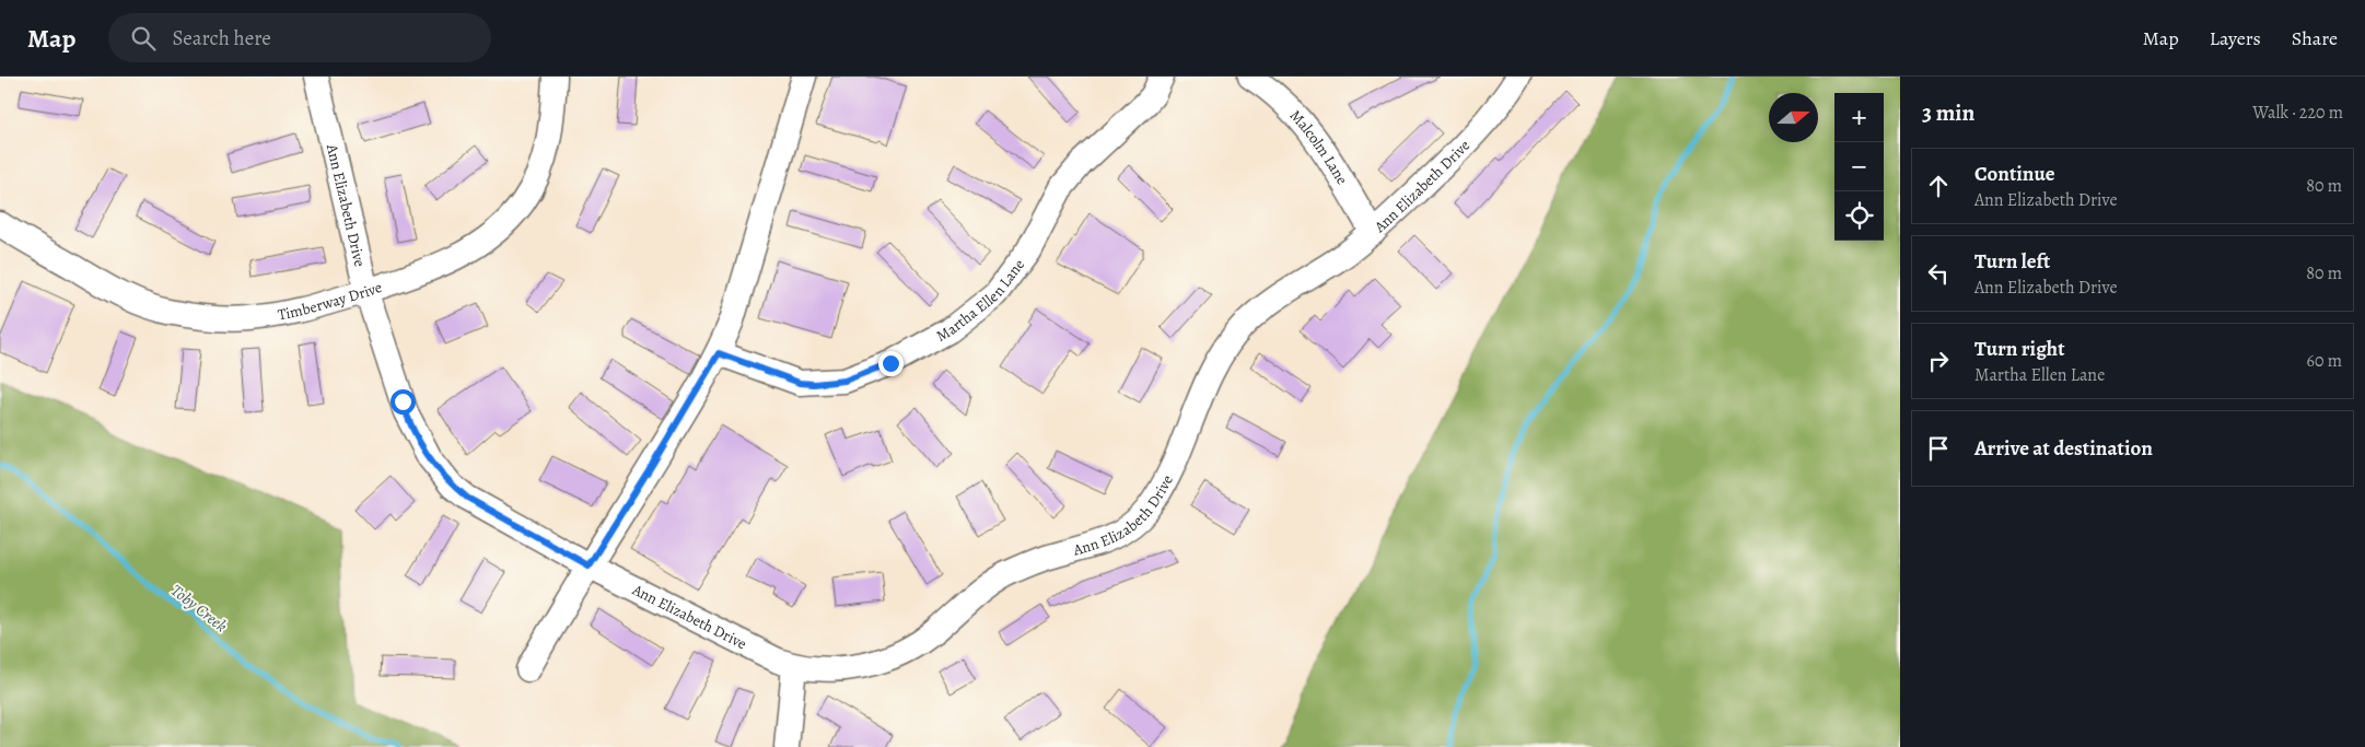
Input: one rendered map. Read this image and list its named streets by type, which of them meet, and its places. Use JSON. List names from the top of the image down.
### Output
{
  "streets": {
    "street": [
      "Malcolm Lane",
      "Ann Elizabeth Drive",
      "Martha Ellen Lane",
      "Timberway Drive"
    ]
  },
  "crossings": [
    ["Malcolm Lane", "Ann Elizabeth Drive"],
    ["Ann Elizabeth Drive", "Timberway Drive"]
  ],
  "water": ["Toby Creek"],
  "north": "right",
  "page": {
    "header": "Map",
    "search": "Search here",
    "nav": ["Map", "Layers", "Share"],
    "heading": ["3 min", "Walk · 220 m"],
    "map_buttons": ["+", "−"],
    "list": [
      ["Continue", "Ann Elizabeth Drive", "80 m"],
      ["Turn left", "Ann Elizabeth Drive", "80 m"],
      ["Turn right", "Martha Ellen Lane", "60 m"],
      "Arrive at destination"
    ]
  }
}
